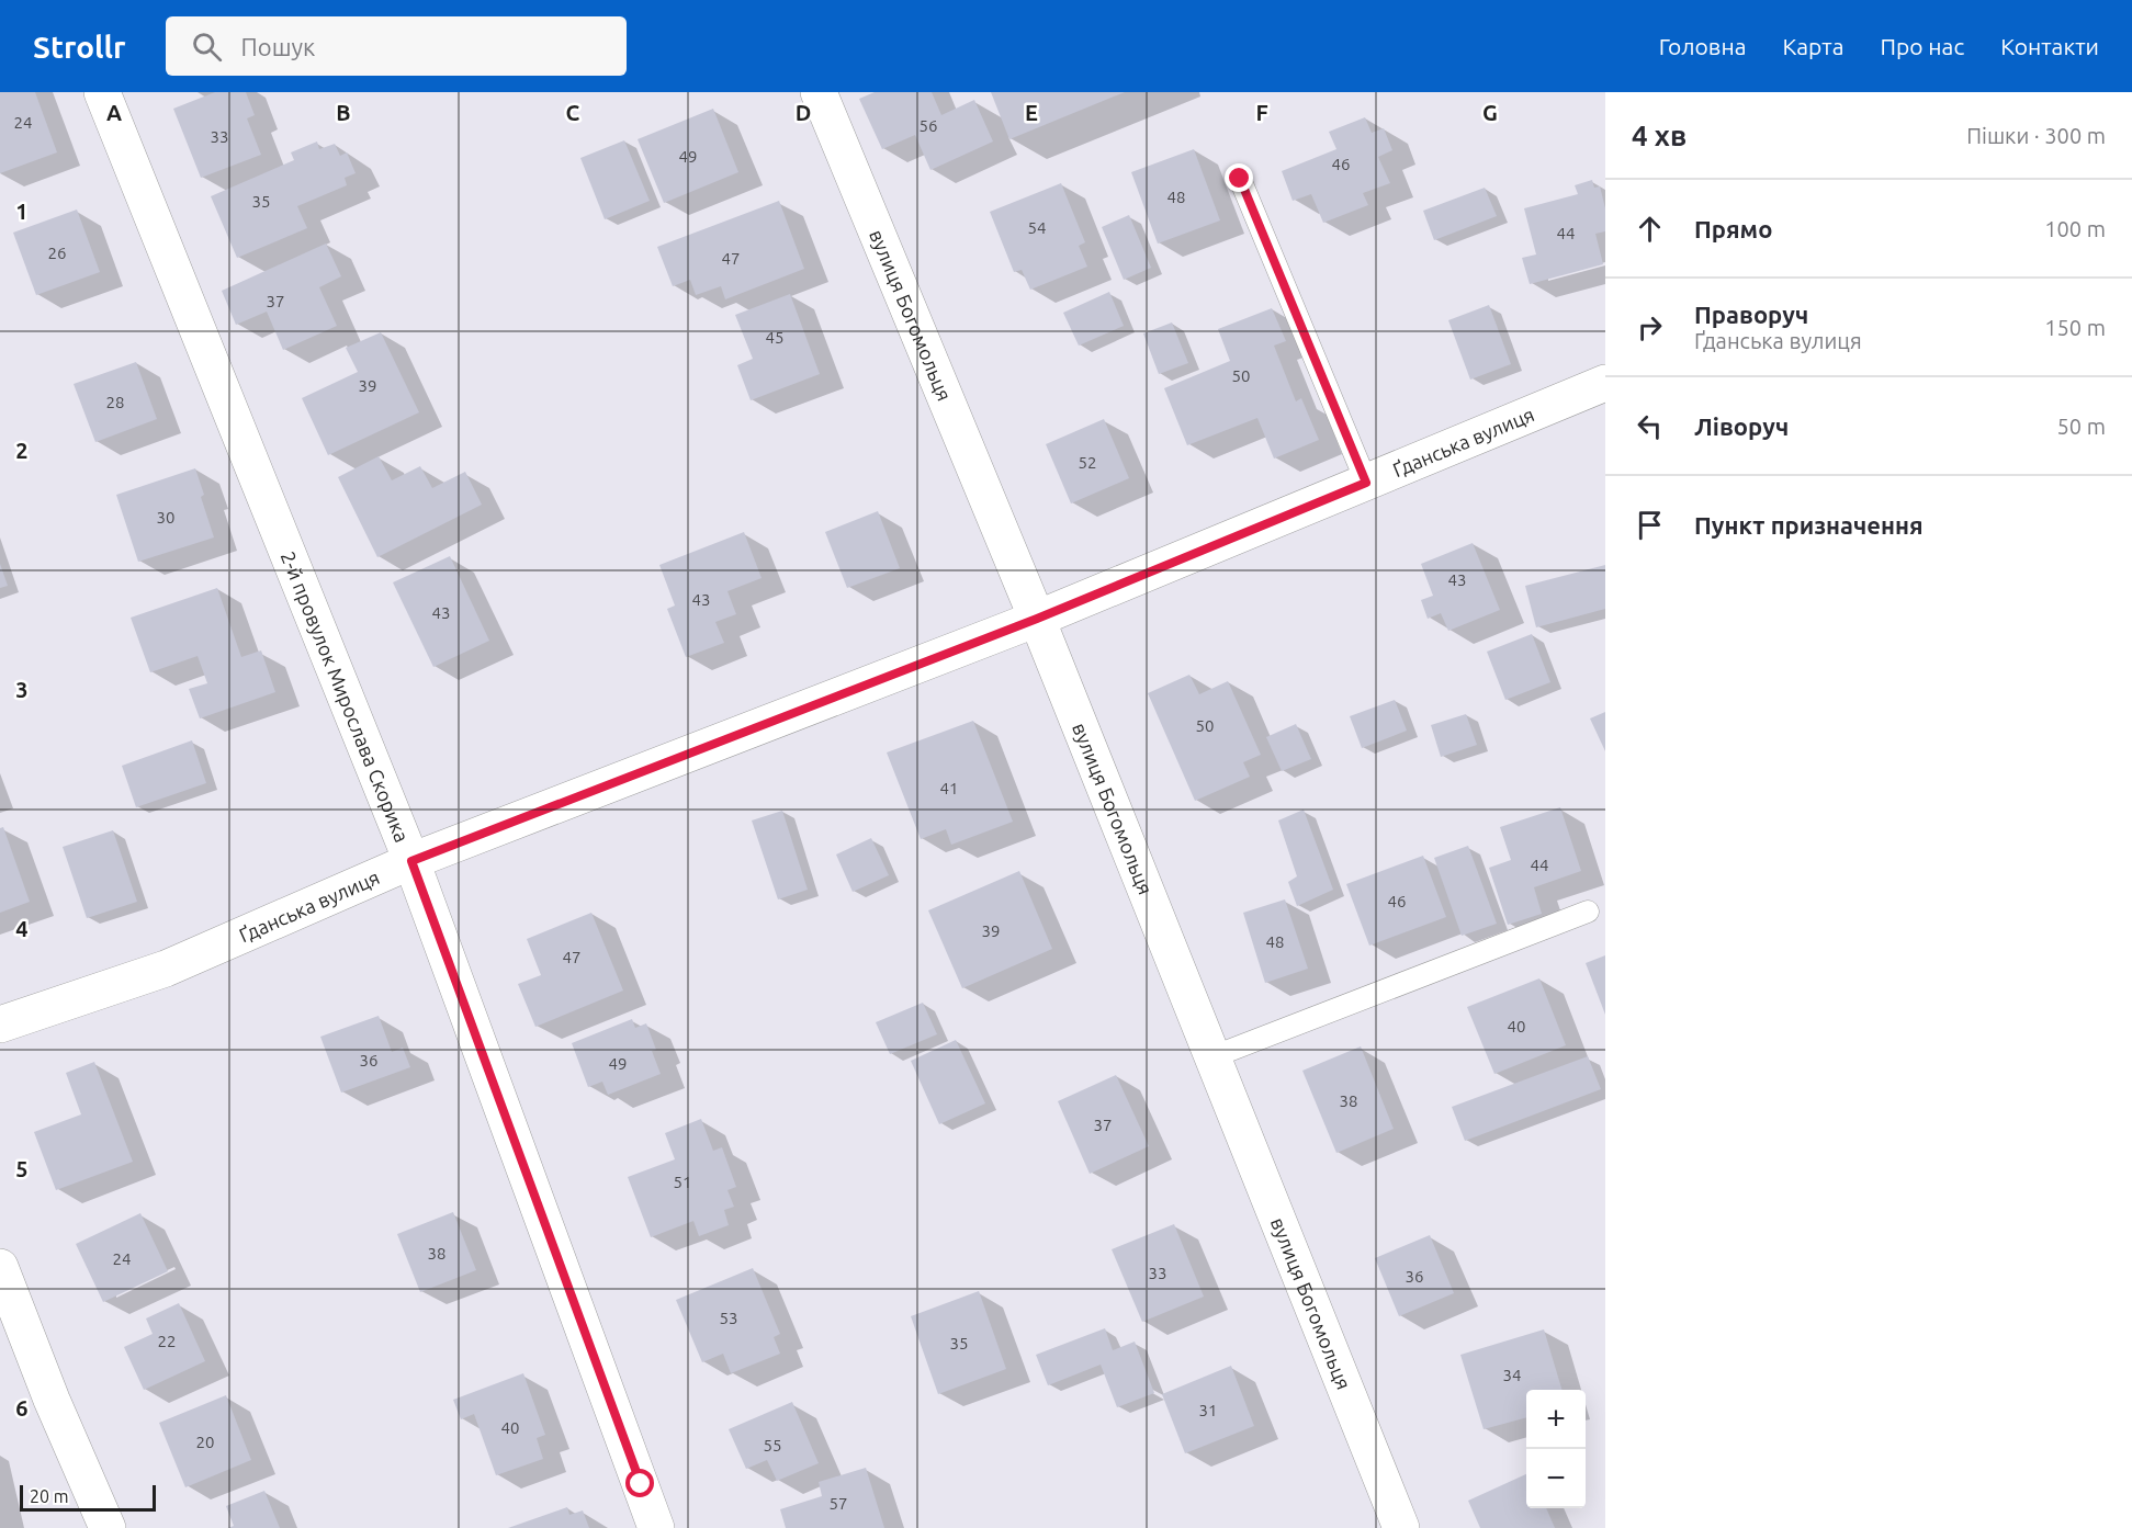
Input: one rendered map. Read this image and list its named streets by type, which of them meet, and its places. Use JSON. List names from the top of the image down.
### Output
{
  "streets": {
    "street": ["вулиця Богомольця", "Ґданська вулиця", "2-й провулок Мирослава Скорика"]
  },
  "crossings": [
    ["вулиця Богомольця", "Ґданська вулиця"],
    ["Ґданська вулиця", "2-й провулок Мирослава Скорика"]
  ],
  "house_numbers": [
    "24",
    "56",
    "33",
    "49",
    "46",
    "48",
    "35",
    "54",
    "44",
    "26",
    "47",
    "37",
    "45",
    "50",
    "39",
    "28",
    "52",
    "30",
    "43",
    "43",
    "43",
    "50",
    "41",
    "44",
    "46",
    "39",
    "48",
    "47",
    "40",
    "36",
    "49",
    "38",
    "37",
    "51",
    "38",
    "24",
    "33",
    "36",
    "53",
    "22",
    "35",
    "34",
    "31",
    "40",
    "20",
    "55",
    "57"
  ],
  "scale_bar": "20 m",
  "page": {
    "header": "Strollr",
    "search": "Пошук",
    "nav": [
      "Головна",
      "Карта",
      "Про нас",
      "Контакти"
    ],
    "heading": ["4 хв", "Пішки · 300 m"],
    "list": [
      ["Прямо", "100 m"],
      ["Праворуч", "Ґданська вулиця", "150 m"],
      ["Ліворуч", "50 m"],
      "Пункт призначення"
    ],
    "map_buttons": ["+", "−"],
    "scale": "20 m"
  },
  "grid": {
    "columns": [
      "A",
      "B",
      "C",
      "D",
      "E",
      "F",
      "G"
    ],
    "rows": [
      "1",
      "2",
      "3",
      "4",
      "5",
      "6"
    ]
  }
}
